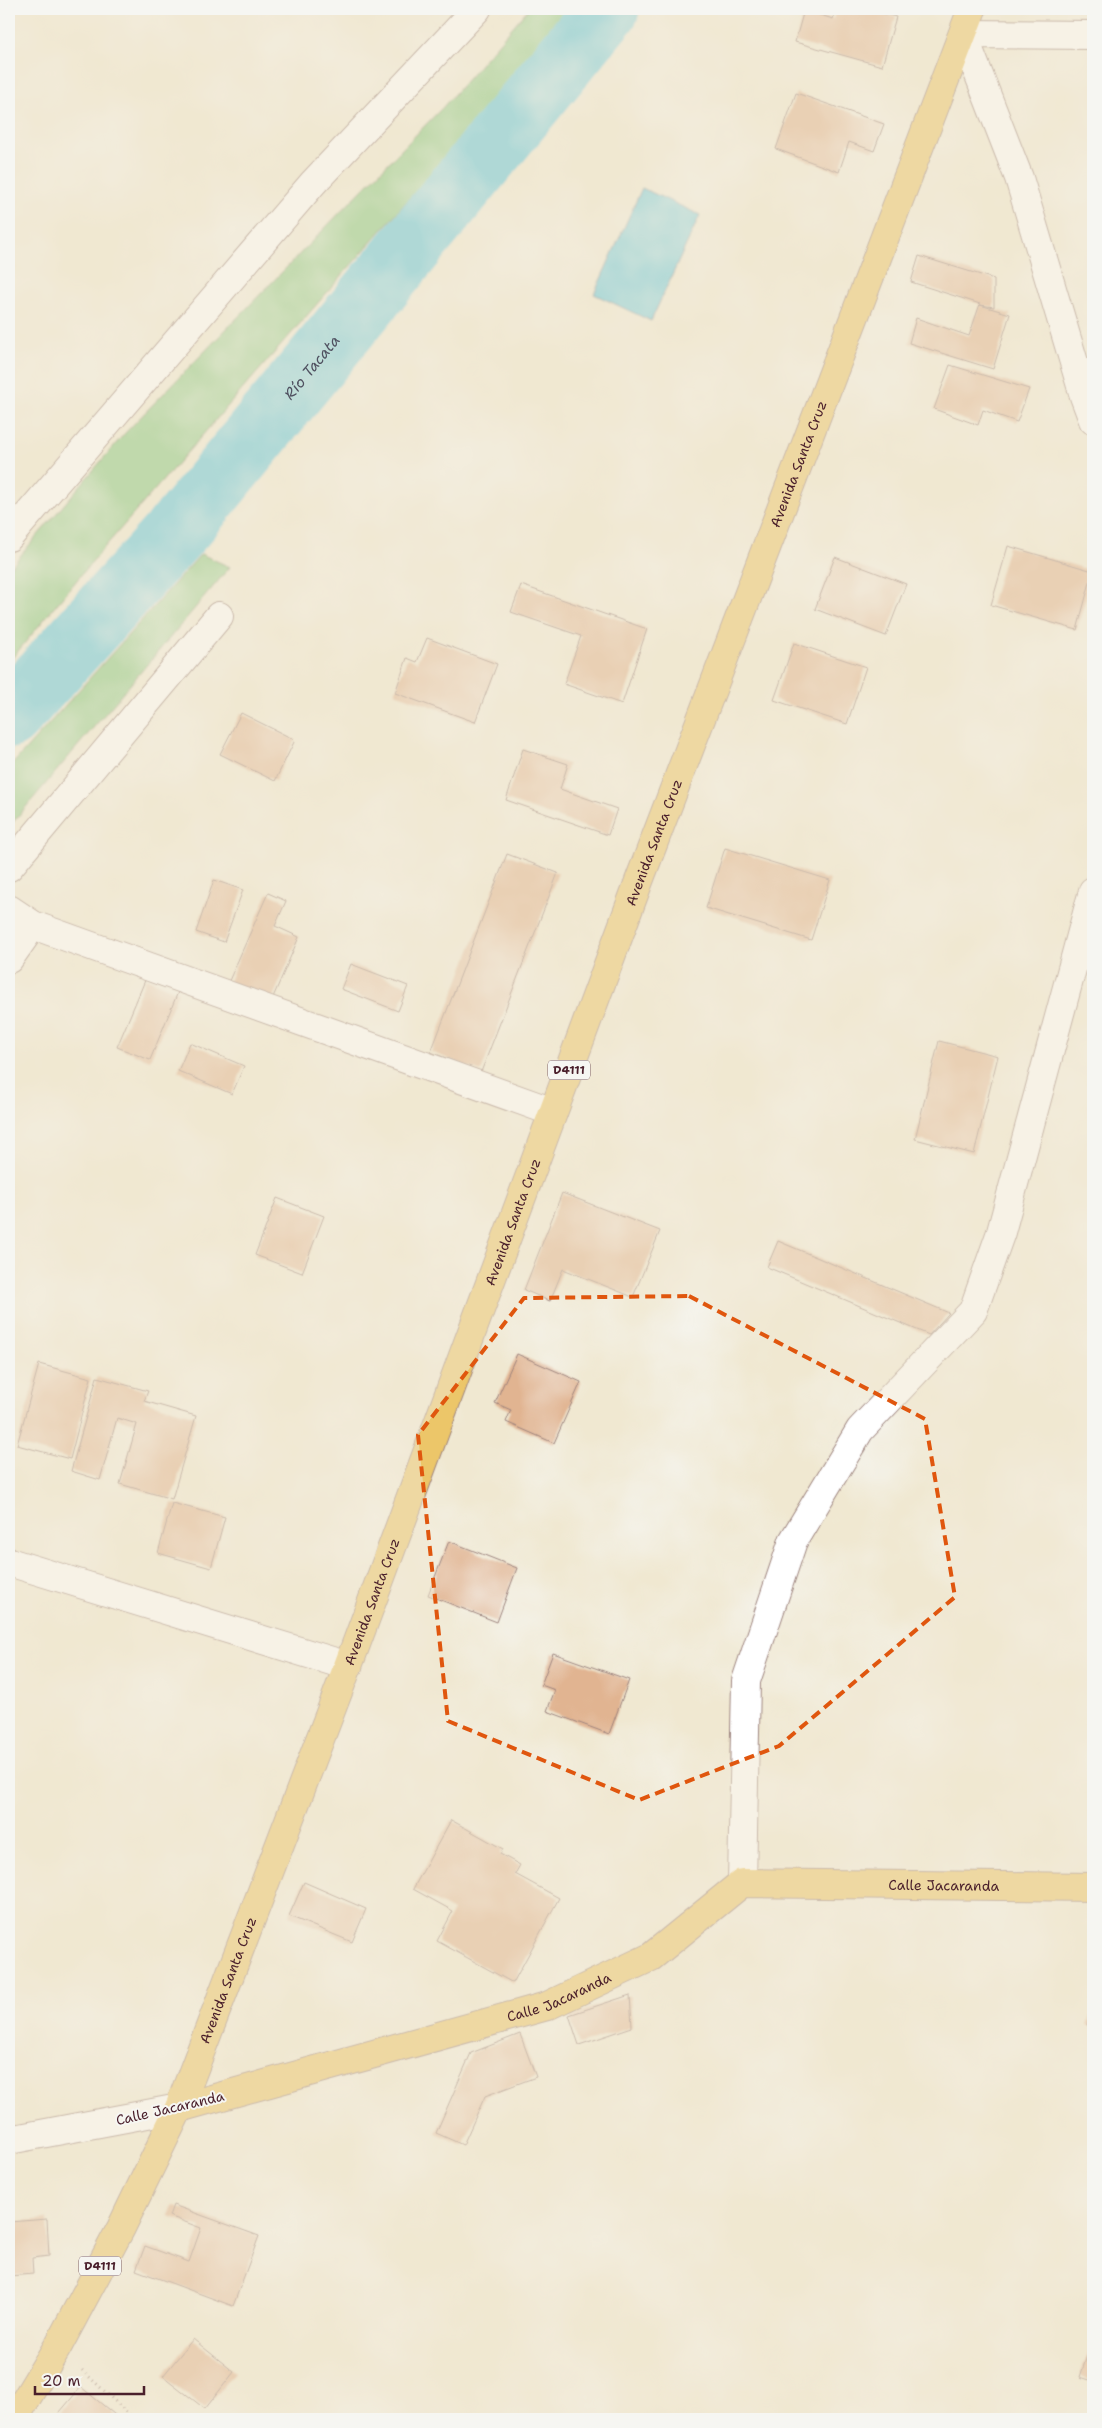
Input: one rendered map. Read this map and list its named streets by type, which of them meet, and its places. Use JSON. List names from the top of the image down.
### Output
{
  "streets": {
    "main road": ["Avenida Santa Cruz", "D4111", "Calle Jacaranda"]
  },
  "crossings": [
    ["Avenida Santa Cruz", "Calle Jacaranda"]
  ],
  "water": ["Río Tacata"],
  "scale_bar": "20 m"
}
